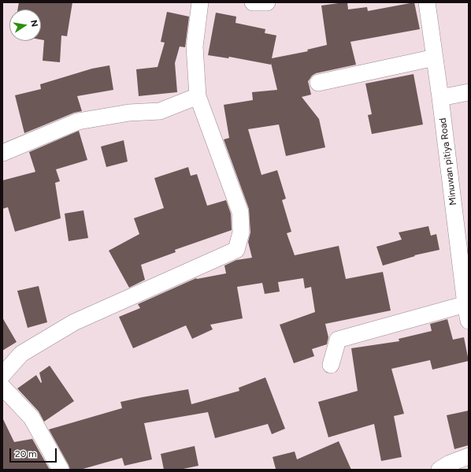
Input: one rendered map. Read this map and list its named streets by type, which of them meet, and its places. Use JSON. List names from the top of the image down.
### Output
{
  "streets": {
    "street": ["Minuwan pitiya Road"]
  },
  "scale_bar": "20 m",
  "north": "right"
}
